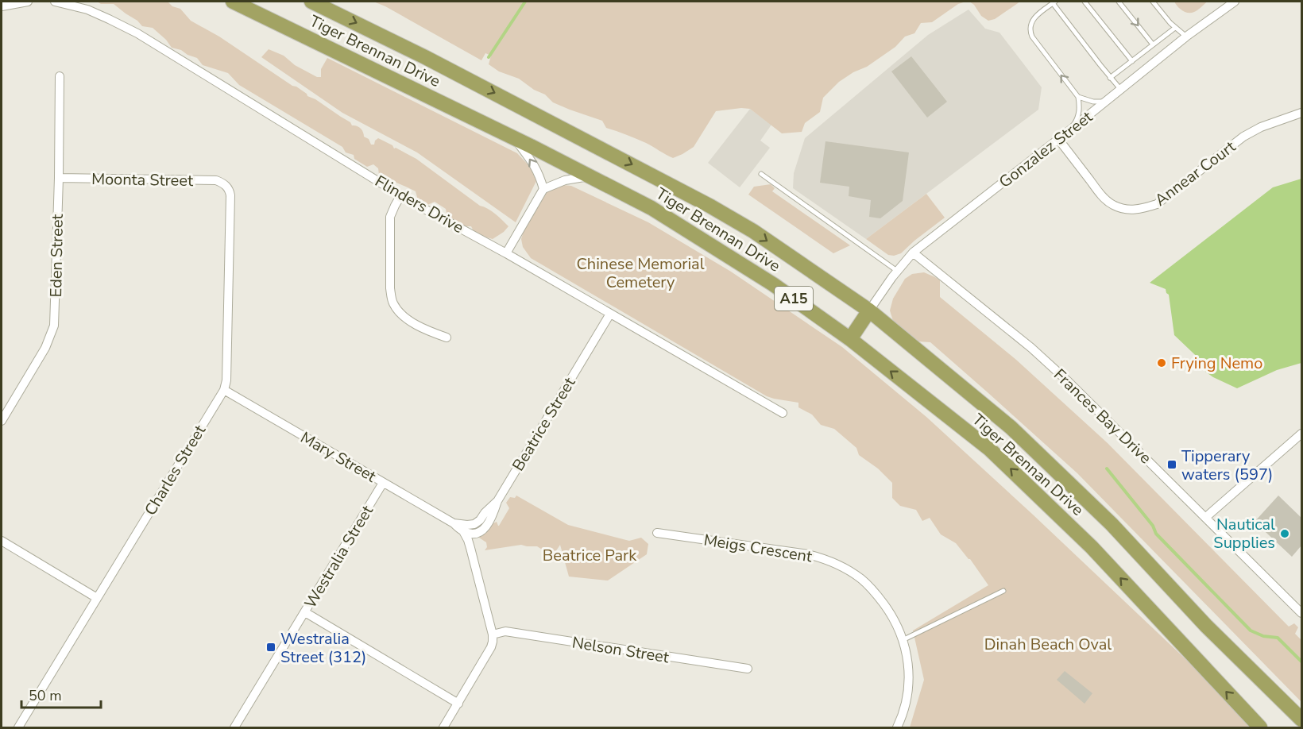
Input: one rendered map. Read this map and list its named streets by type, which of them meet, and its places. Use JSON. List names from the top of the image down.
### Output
{
  "streets": {
    "main road": ["Tiger Brennan Drive", "A15"],
    "street": [
      "Gonzalez Street",
      "Annear Court",
      "Moonta Street",
      "Flinders Drive",
      "Eden Street",
      "Frances Bay Drive",
      "Beatrice Street",
      "Mary Street",
      "Charles Street",
      "Meigs Crescent",
      "Westralia Street",
      "Nelson Street"
    ]
  },
  "crossings": [
    ["Tiger Brennan Drive", "Gonzalez Street"],
    ["Gonzalez Street", "Annear Court"],
    ["Gonzalez Street", "Frances Bay Drive"],
    ["Moonta Street", "Eden Street"],
    ["Moonta Street", "Charles Street"],
    ["Flinders Drive", "Beatrice Street"],
    ["Mary Street", "Charles Street"],
    ["Mary Street", "Westralia Street"]
  ],
  "parks": ["Chinese Memorial Cemetery", "Beatrice Park", "Dinah Beach Oval"],
  "places": {
    "other": ["Frying Nemo", "Nautical Supplies"],
    "transit": ["Tipperary waters (597)", "Westralia Street (312)"]
  },
  "scale_bar": "50 m"
}
